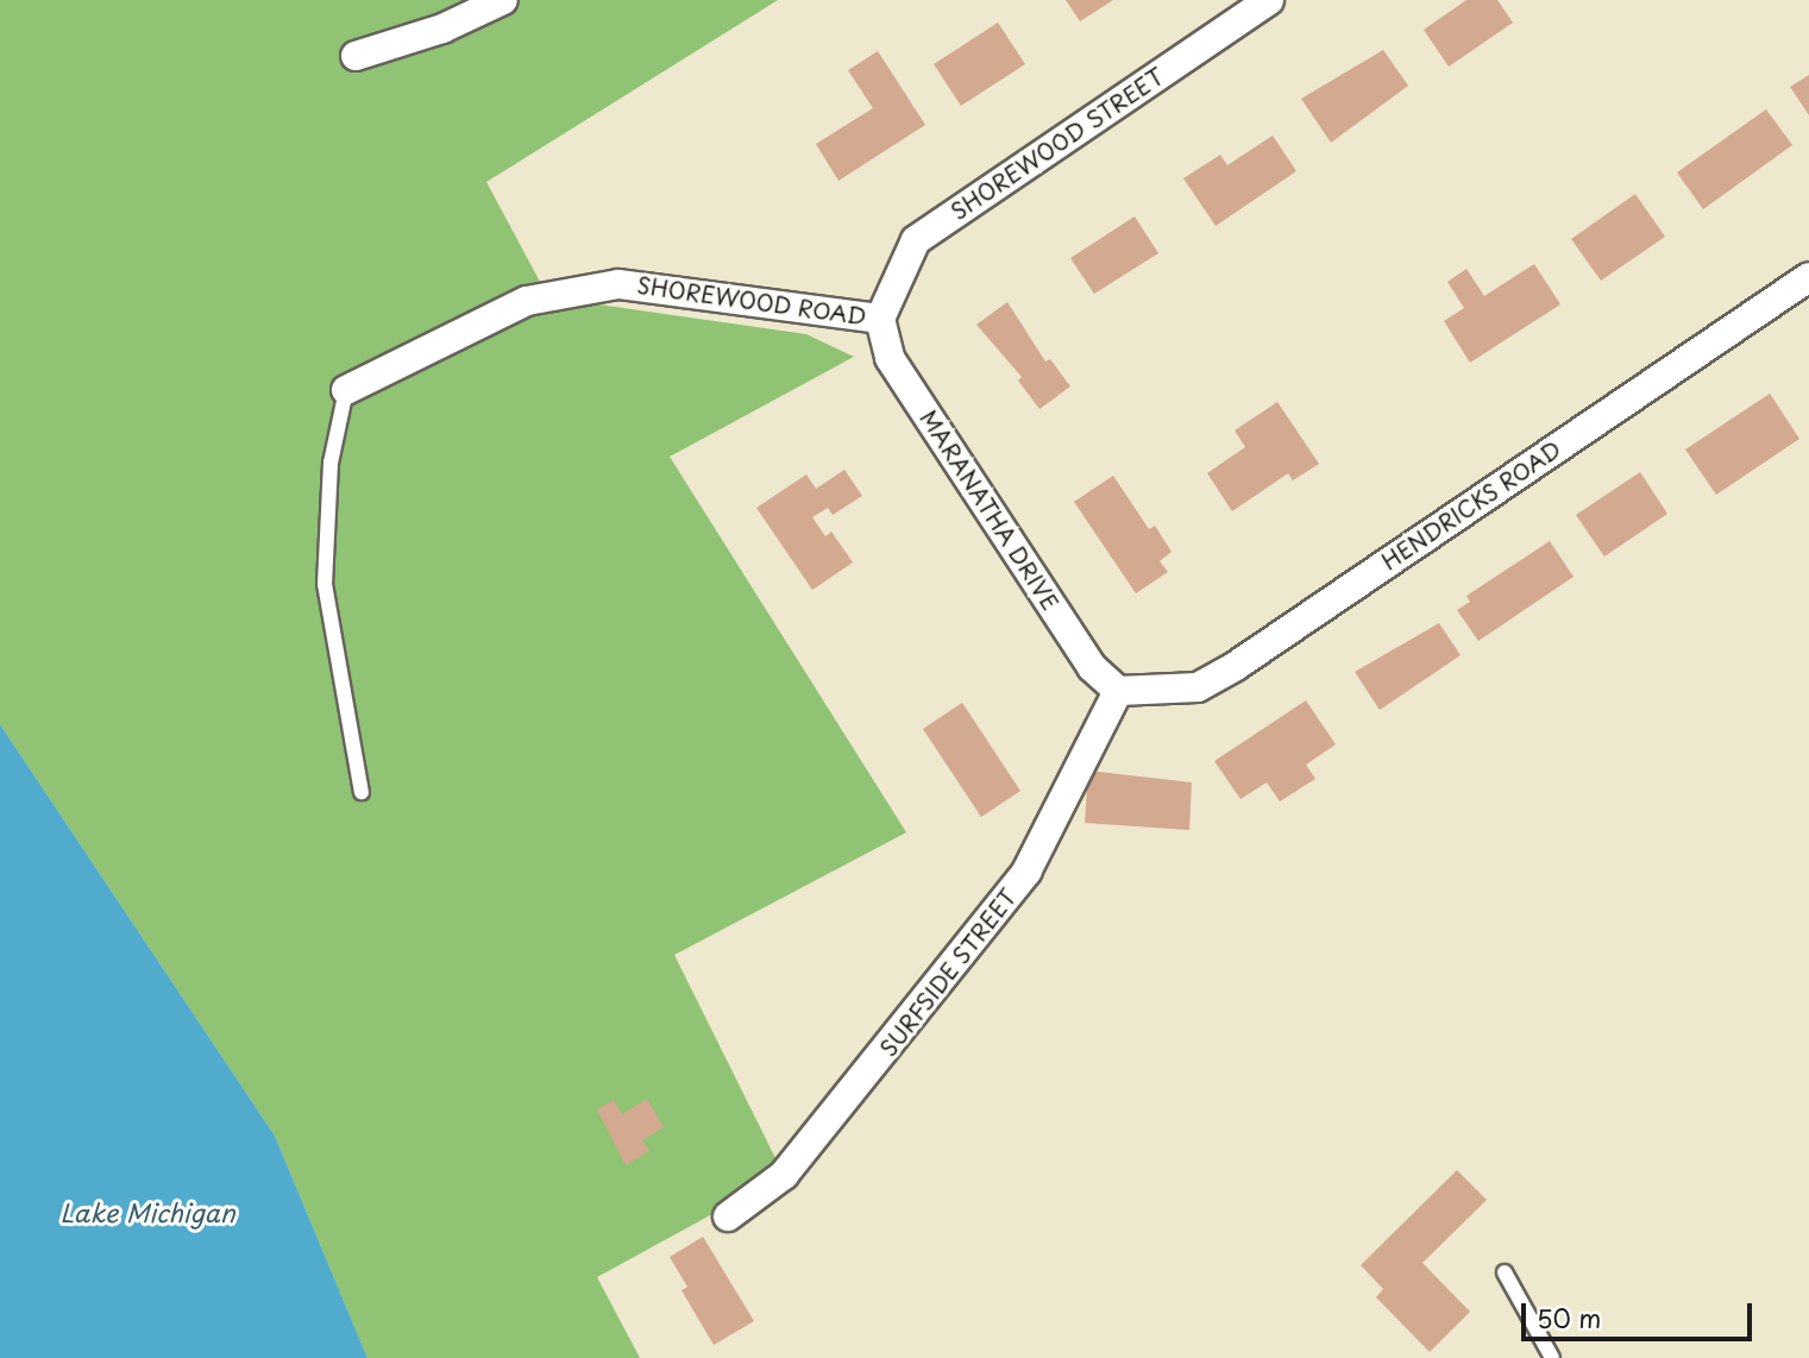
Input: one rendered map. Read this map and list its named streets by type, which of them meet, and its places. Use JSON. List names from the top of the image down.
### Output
{
  "streets": {
    "street": [
      "SHOREWOOD STREET",
      "SHOREWOOD ROAD",
      "HENDRICKS ROAD",
      "MARANATHA DRIVE",
      "SURFSIDE STREET"
    ]
  },
  "crossings": [
    ["SHOREWOOD STREET", "SHOREWOOD ROAD"],
    ["SHOREWOOD STREET", "MARANATHA DRIVE"],
    ["SHOREWOOD ROAD", "MARANATHA DRIVE"],
    ["HENDRICKS ROAD", "MARANATHA DRIVE"],
    ["HENDRICKS ROAD", "SURFSIDE STREET"],
    ["MARANATHA DRIVE", "SURFSIDE STREET"]
  ],
  "water": ["Lake Michigan"],
  "scale_bar": "50 m"
}
